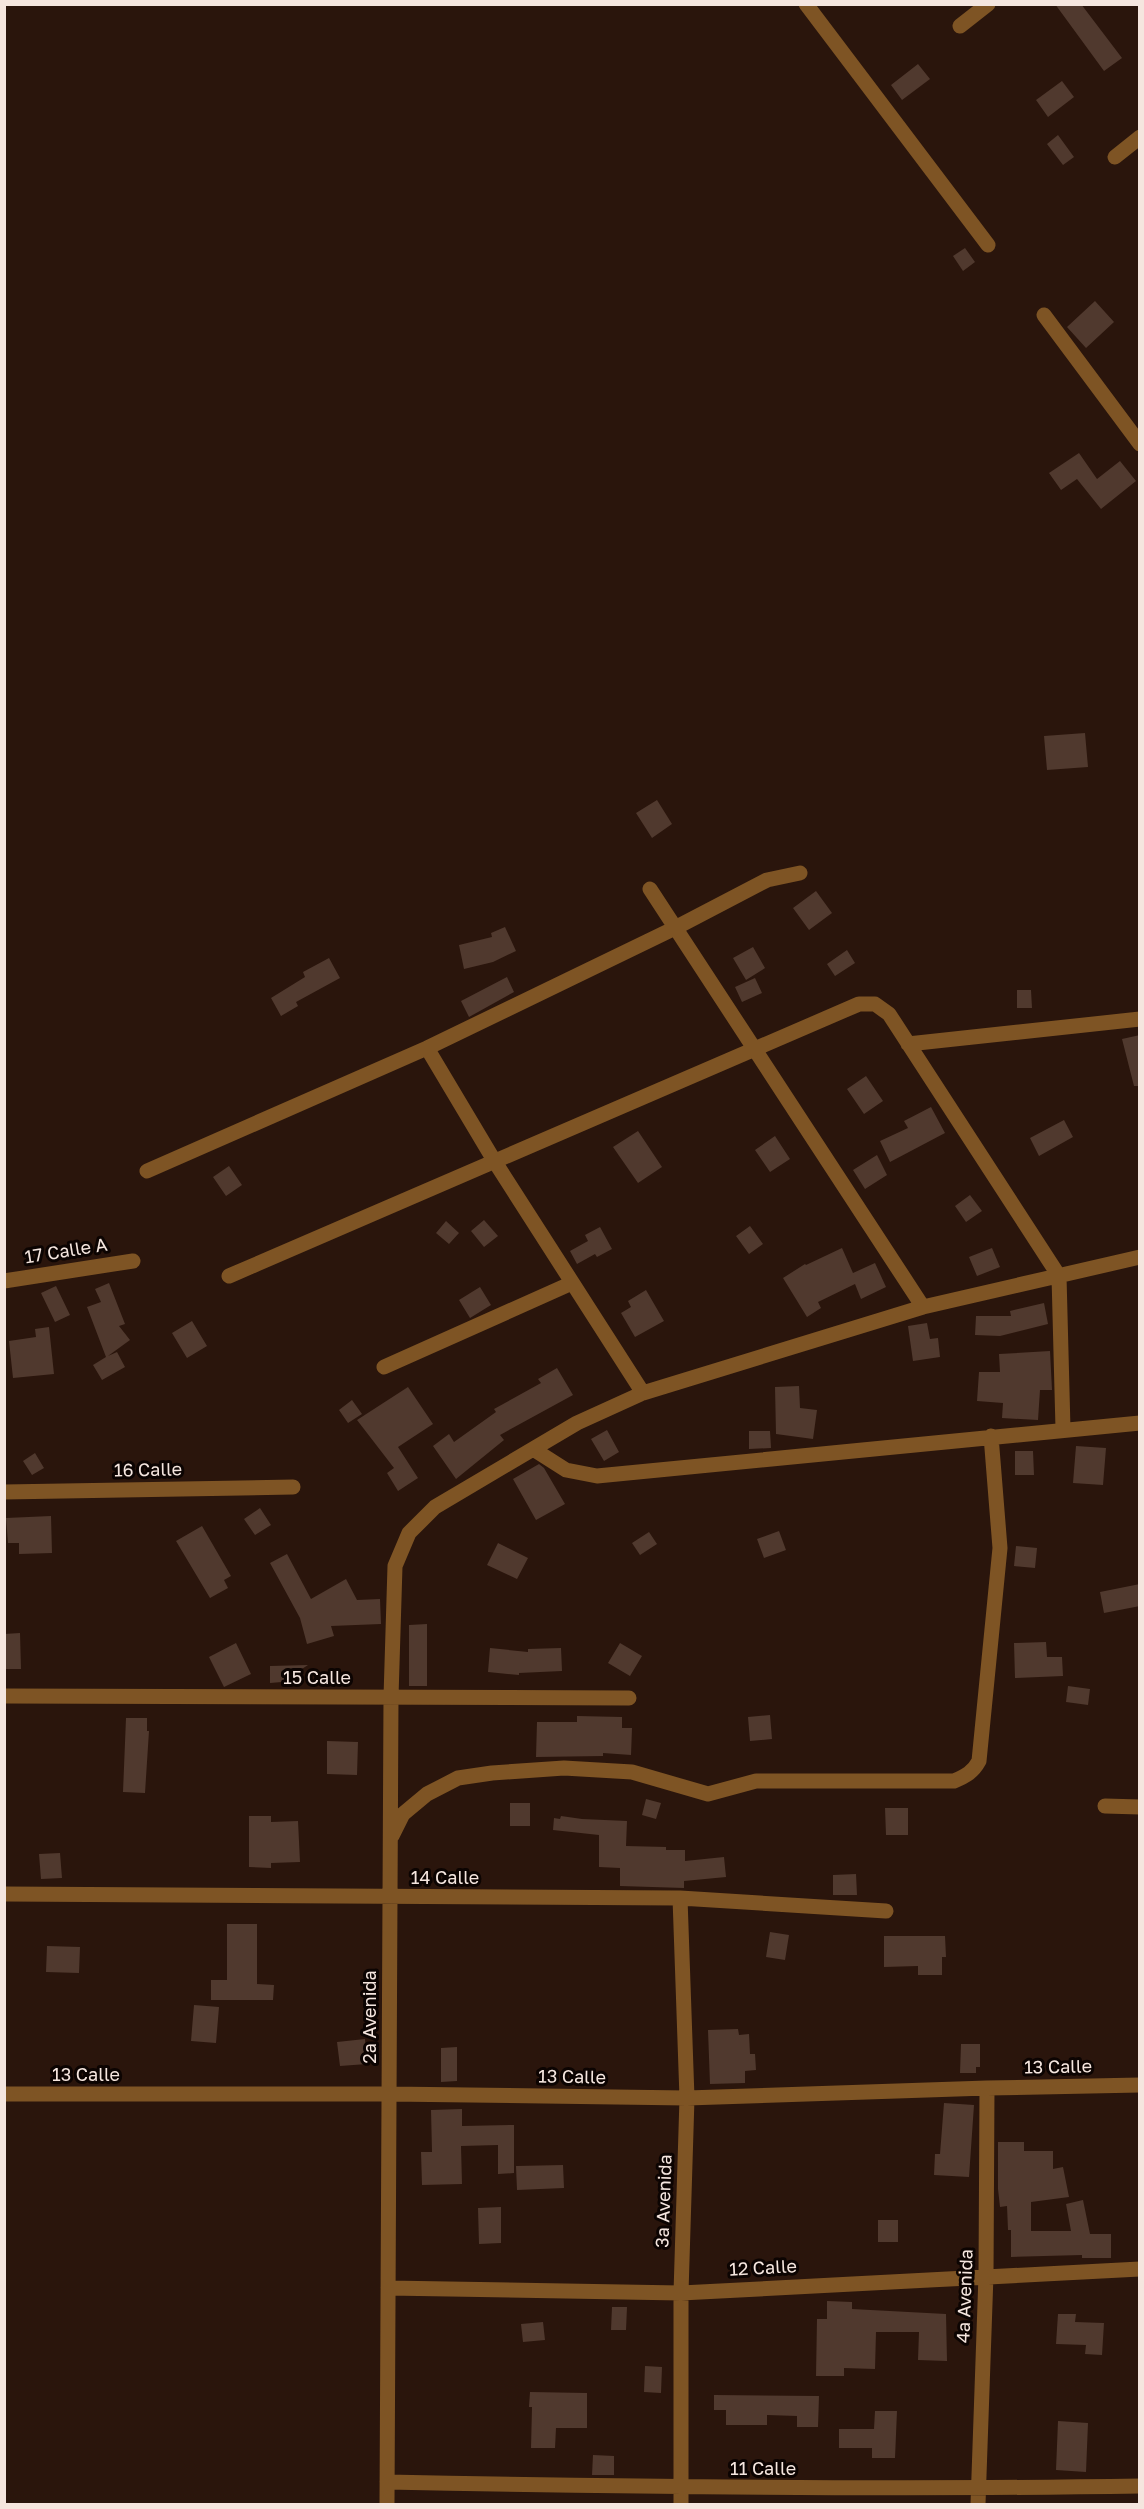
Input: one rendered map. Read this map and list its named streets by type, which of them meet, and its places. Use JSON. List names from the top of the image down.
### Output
{
  "streets": {
    "street": [
      "17 Calle A",
      "16 Calle",
      "15 Calle",
      "14 Calle",
      "2a Avenida",
      "13 Calle",
      "3a Avenida",
      "12 Calle",
      "4a Avenida",
      "11 Calle"
    ]
  },
  "crossings": [
    ["15 Calle", "2a Avenida"],
    ["14 Calle", "2a Avenida"],
    ["14 Calle", "3a Avenida"],
    ["2a Avenida", "13 Calle"],
    ["2a Avenida", "12 Calle"],
    ["2a Avenida", "11 Calle"],
    ["13 Calle", "3a Avenida"],
    ["13 Calle", "4a Avenida"],
    ["3a Avenida", "12 Calle"],
    ["3a Avenida", "11 Calle"],
    ["12 Calle", "4a Avenida"],
    ["4a Avenida", "11 Calle"]
  ]
}
